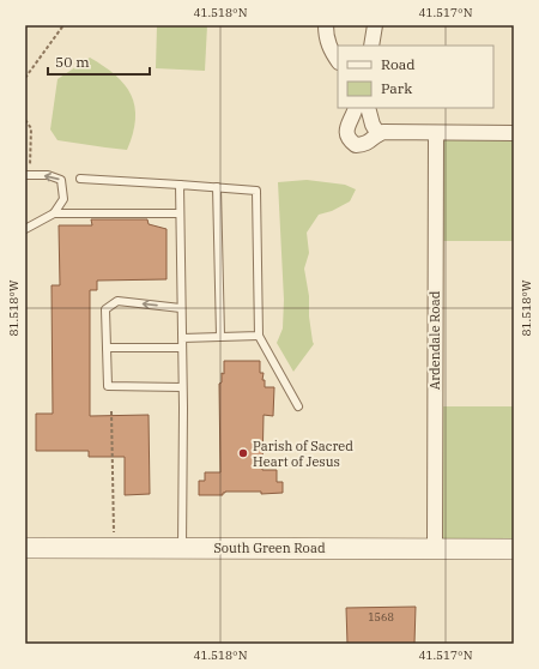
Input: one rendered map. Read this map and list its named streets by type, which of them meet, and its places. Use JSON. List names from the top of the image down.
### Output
{
  "streets": {
    "main road": ["South Green Road"],
    "street": ["Ardendale Road"]
  },
  "crossings": [
    ["Ardendale Road", "South Green Road"]
  ],
  "places": ["Parish of Sacred Heart of Jesus"],
  "house_numbers": ["1568"],
  "legend": ["Road", "Park"],
  "scale_bar": "50 m",
  "coordinates": ["41.518°N", "41.517°N", "81.518°W"]
}
